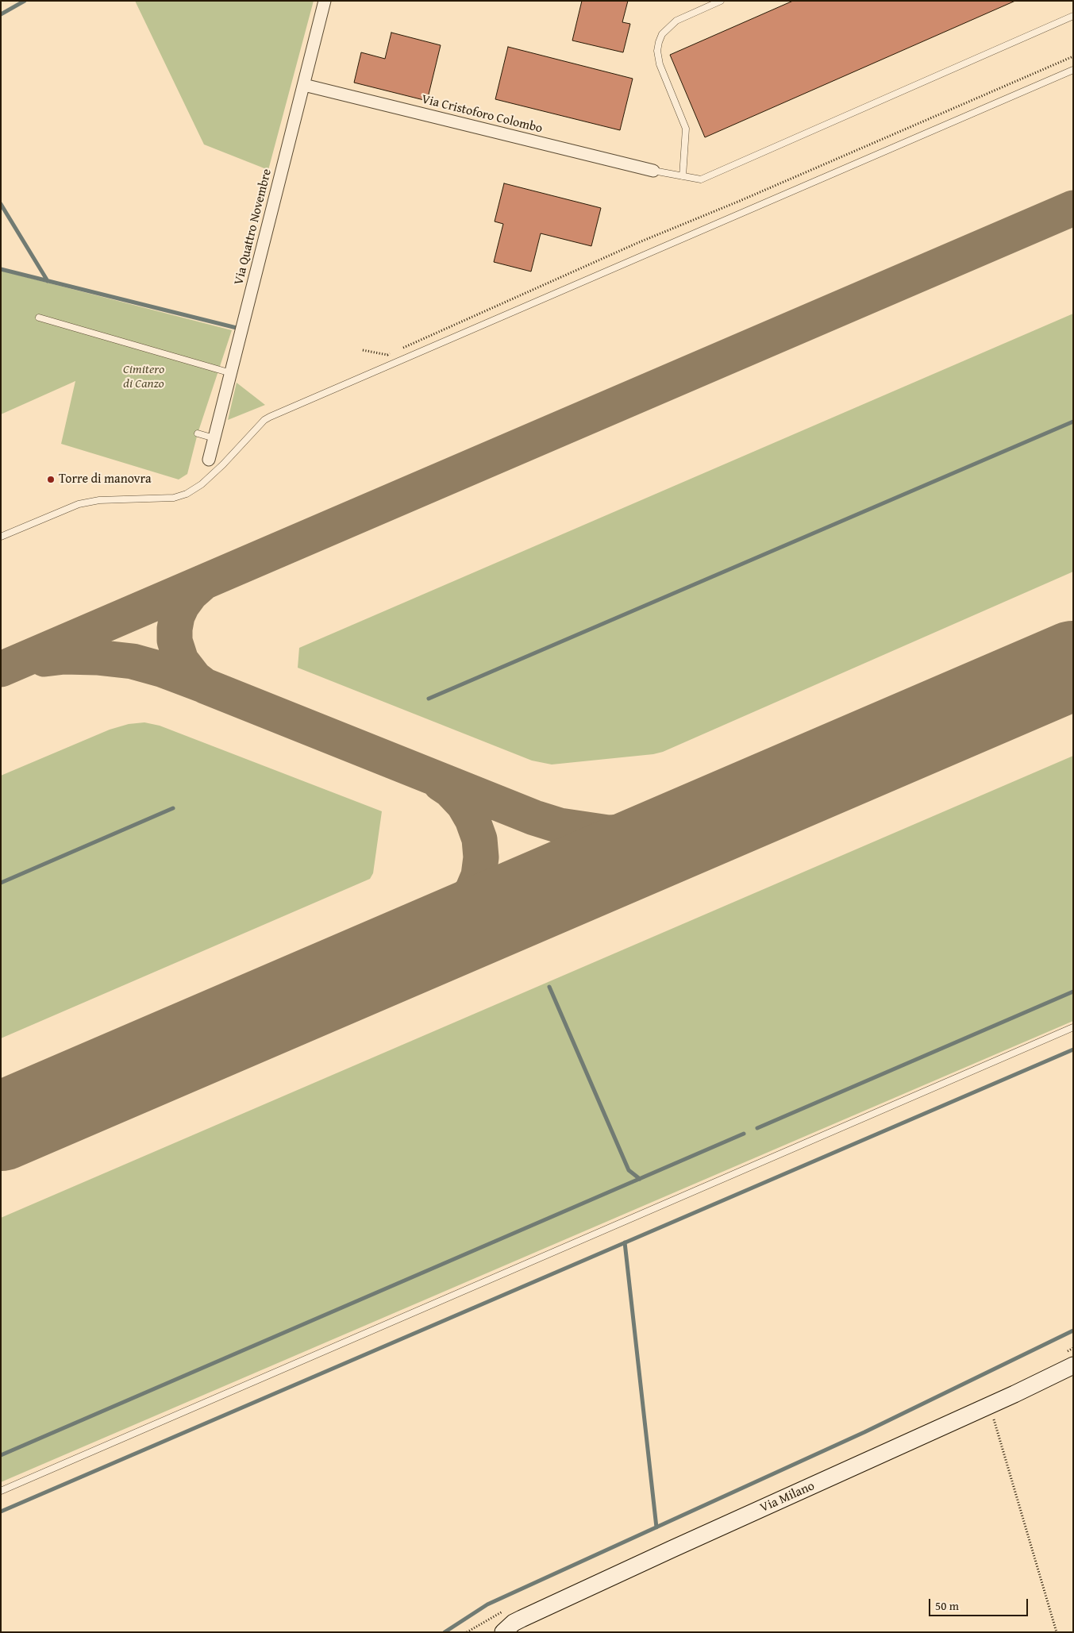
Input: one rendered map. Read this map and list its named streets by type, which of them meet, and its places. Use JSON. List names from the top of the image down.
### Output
{
  "streets": {
    "street": ["Via Cristoforo Colombo", "Via Quattro Novembre", "Via Milano"]
  },
  "crossings": [
    ["Via Cristoforo Colombo", "Via Quattro Novembre"]
  ],
  "parks": ["Cimitero di Canzo"],
  "places": ["Torre di manovra"],
  "scale_bar": "50 m"
}
